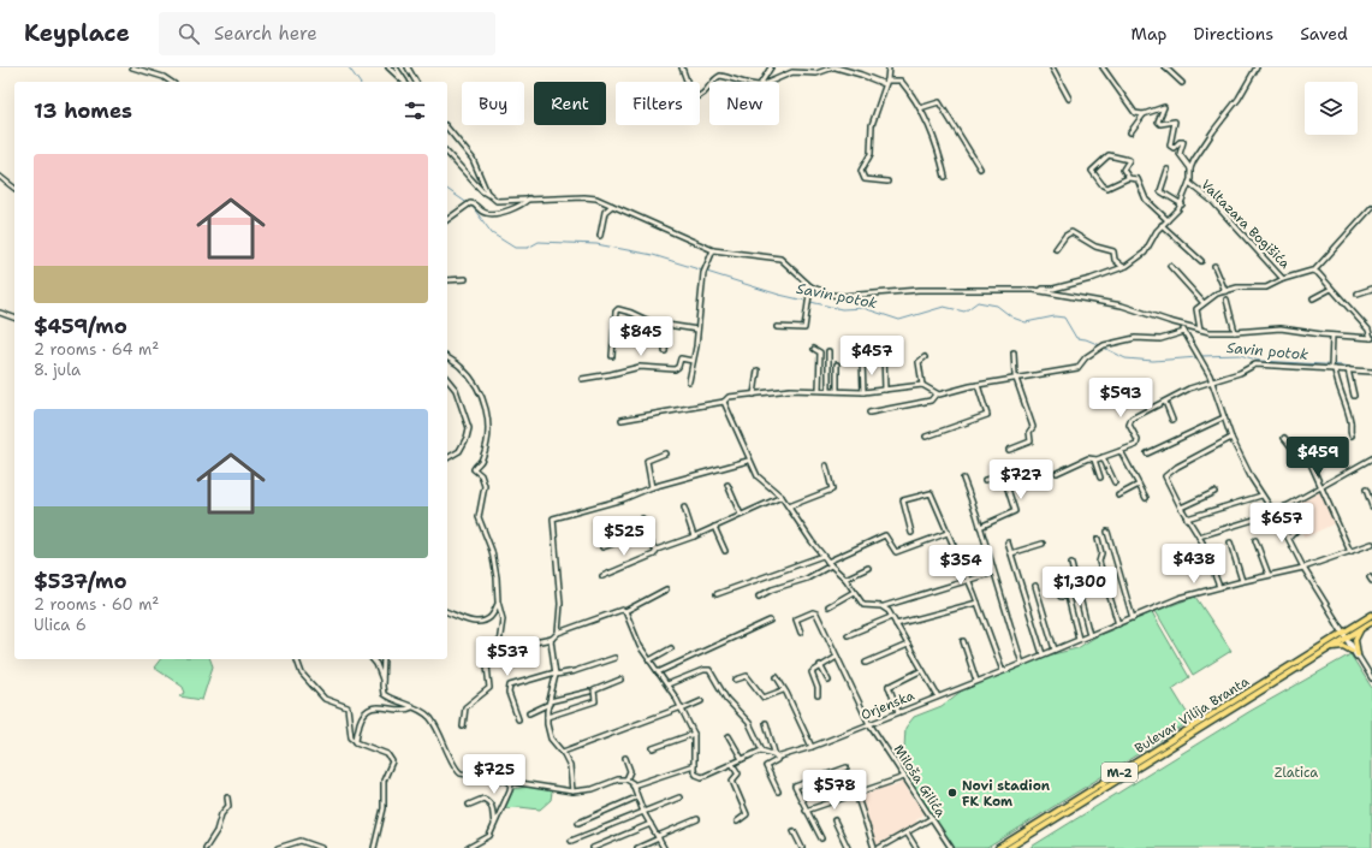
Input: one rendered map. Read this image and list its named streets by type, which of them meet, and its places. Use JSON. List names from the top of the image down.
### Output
{
  "streets": {
    "main road": ["Bulevar Vilija Branta", "M-2"],
    "street": ["Valtazara Bogišića", "Orjenska", "Miloša Gilića"]
  },
  "crossings": [
    ["Orjenska", "Miloša Gilića"]
  ],
  "water": ["Savin potok"],
  "parks": ["Zlatica"],
  "places": ["Novi stadion FK Kom"],
  "page": {
    "header": "Keyplace",
    "search": "Search here",
    "nav": ["Map", "Directions", "Saved"],
    "chip": [
      "Buy",
      "Rent",
      "Filters",
      "New"
    ],
    "heading": "13 homes",
    "list": [
      {
        "name": "$459/mo",
        "note": "2 rooms · 64 m² · 8. jula"
      },
      {
        "name": "$537/mo",
        "note": "2 rooms · 60 m² · Ulica 6"
      }
    ],
    "price": [
      "$845",
      "$457",
      "$593",
      "$459",
      "$727",
      "$657",
      "$525",
      "$438",
      "$354",
      "$1,300",
      "$537",
      "$725",
      "$578"
    ]
  }
}
